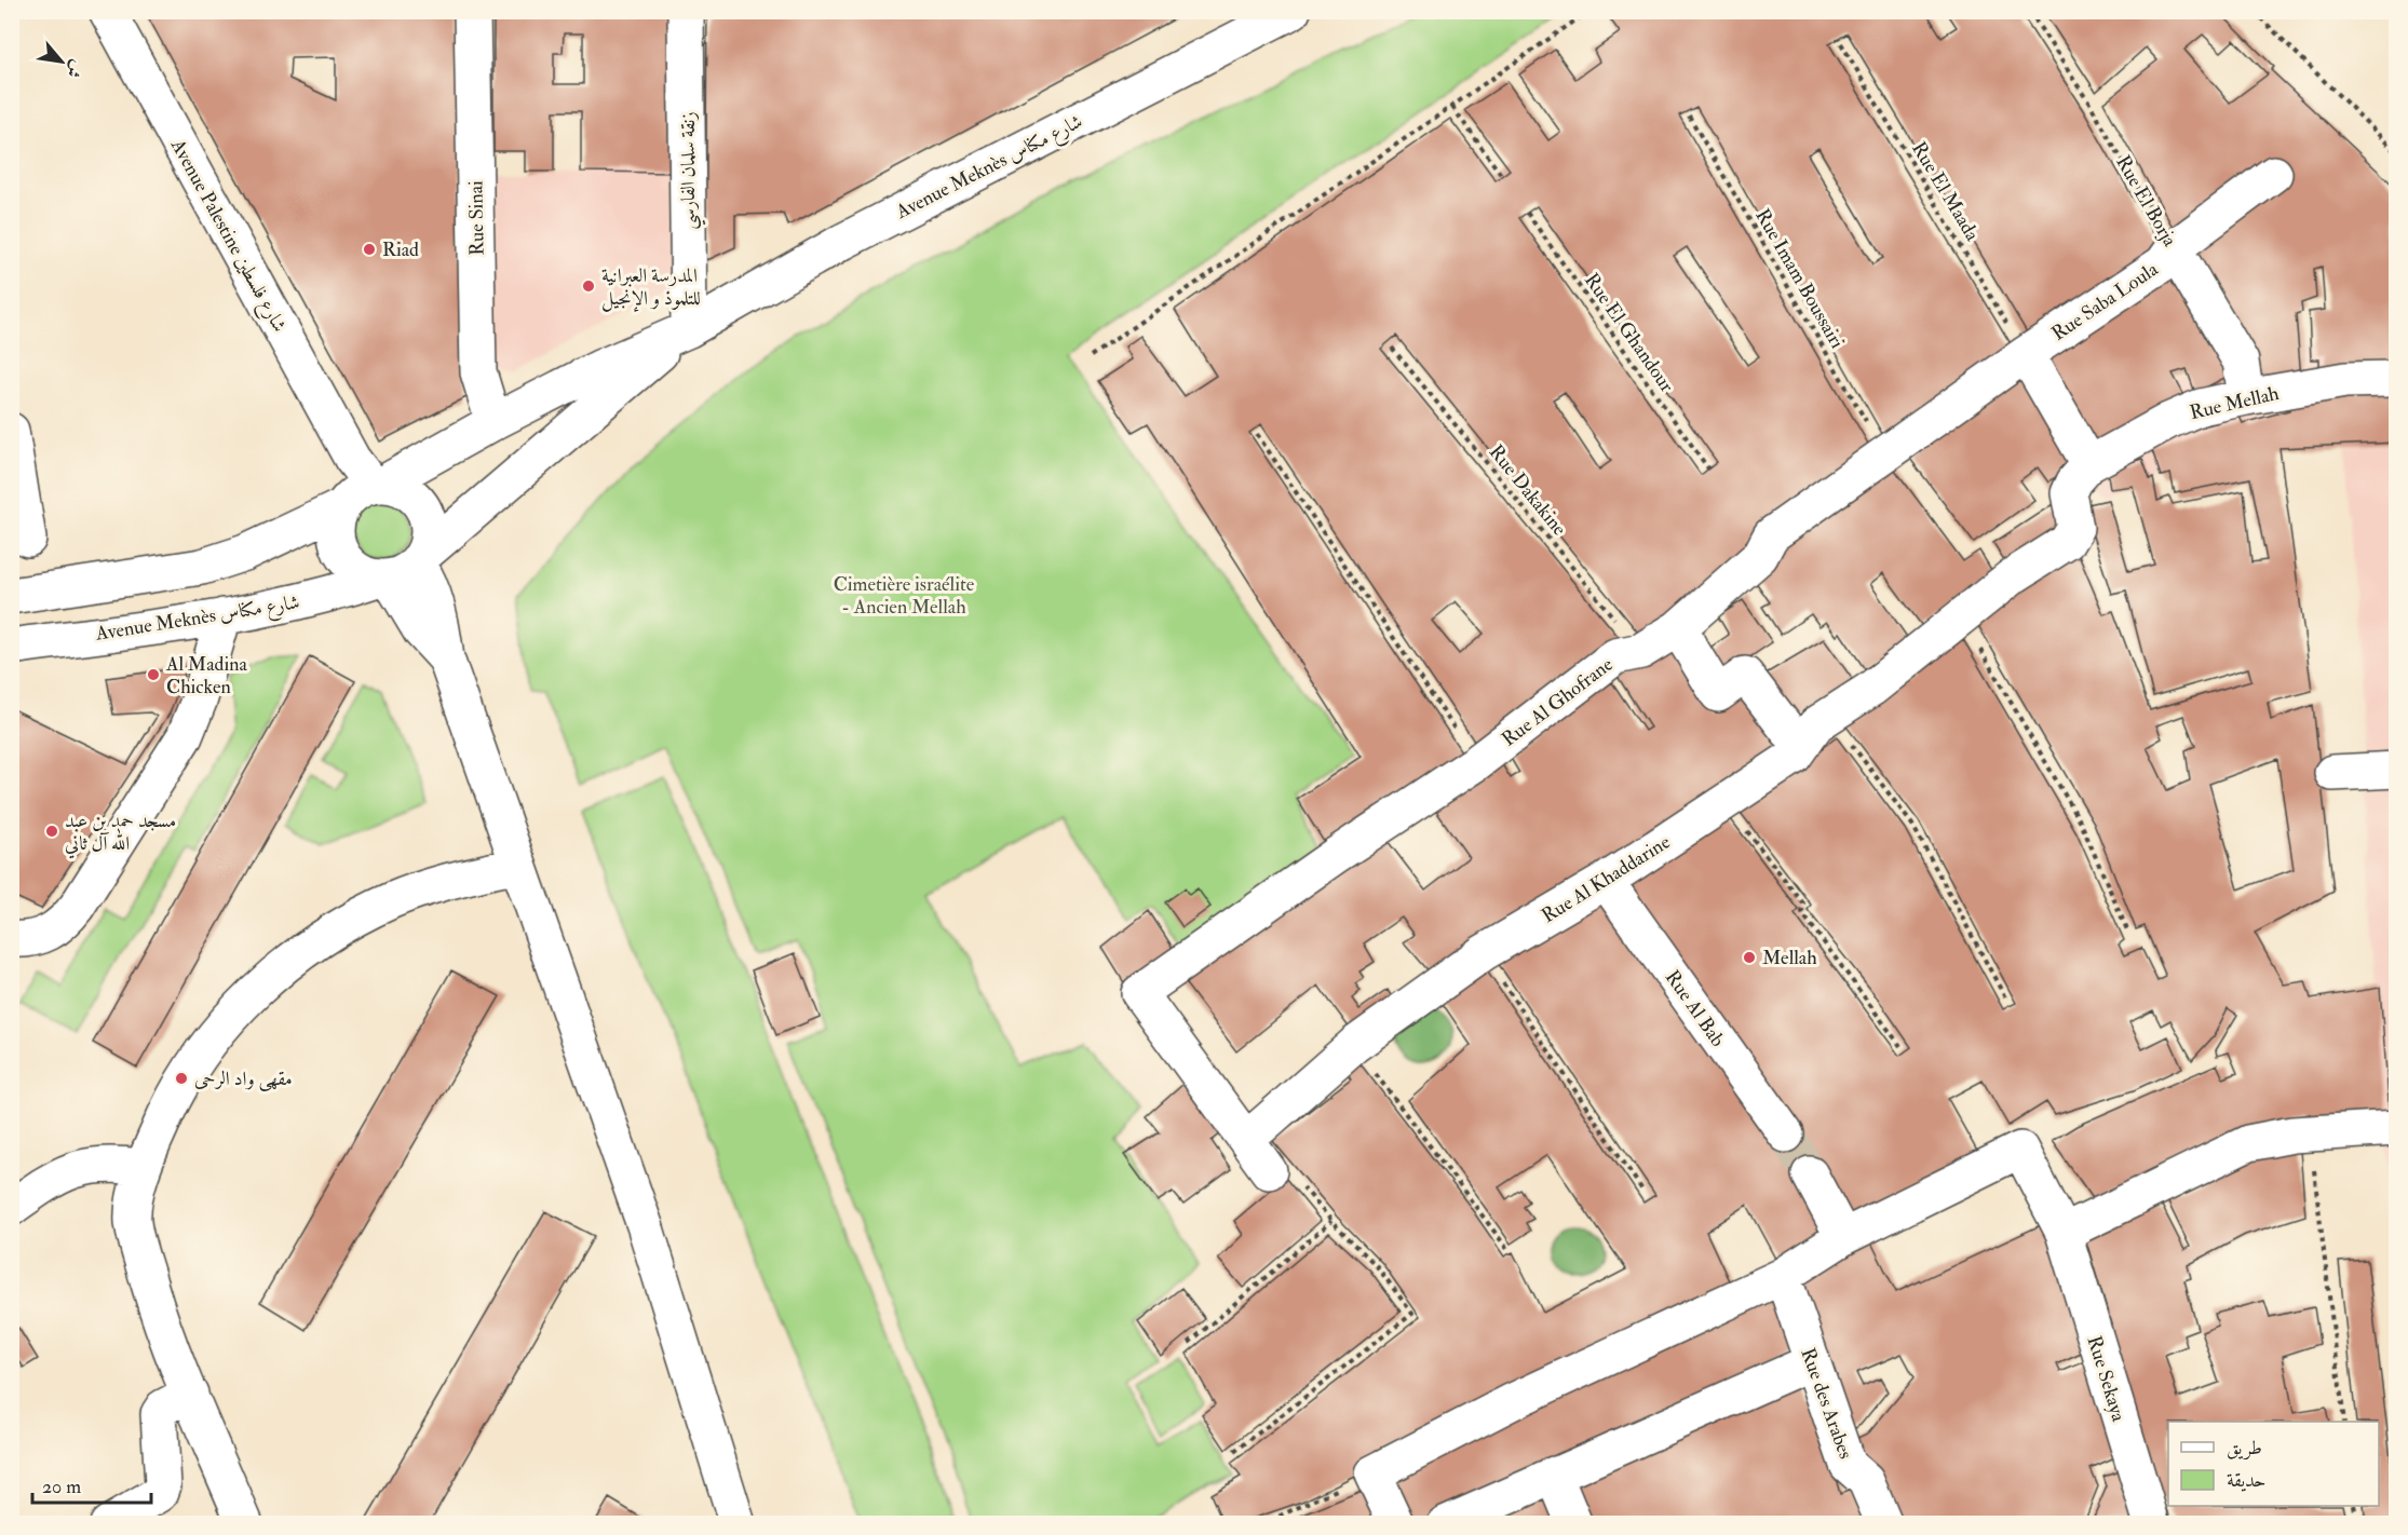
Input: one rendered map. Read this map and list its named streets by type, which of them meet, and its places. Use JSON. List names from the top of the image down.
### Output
{
  "streets": {
    "street": [
      "Avenue Meknès شارع مكناس",
      "زنقة سلمان الفارسي",
      "Rue El Borja",
      "Rue Sinai",
      "Avenue Palestine شارع فلسطين",
      "Rue Saba Loula",
      "Rue Mellah",
      "Rue Al Ghofrane",
      "Rue Al Khaddarine",
      "Rue Al Bab",
      "Rue Sekaya",
      "Rue des Arabes"
    ],
    "path": [
      "Rue El Maada",
      "Rue Imam Boussairi",
      "Rue El Ghandour",
      "Rue Dakakine"
    ]
  },
  "crossings": [
    ["Avenue Meknès شارع مكناس", "زنقة سلمان الفارسي"],
    ["Avenue Meknès شارع مكناس", "Rue Sinai"],
    ["Avenue Meknès شارع مكناس", "Avenue Palestine شارع فلسطين"],
    ["Rue El Maada", "Rue Saba Loula"],
    ["Rue El Maada", "Rue Al Ghofrane"],
    ["Rue El Borja", "Rue Saba Loula"],
    ["Rue El Borja", "Rue Mellah"],
    ["Rue Imam Boussairi", "Rue Al Ghofrane"],
    ["Rue Saba Loula", "Rue Al Ghofrane"],
    ["Rue Mellah", "Rue Al Khaddarine"],
    ["Rue Dakakine", "Rue Al Ghofrane"],
    ["Rue Al Ghofrane", "Rue Al Khaddarine"],
    ["Rue Al Khaddarine", "Rue Al Bab"]
  ],
  "parks": ["Cimetière israélite - Ancien Mellah"],
  "places": [
    "Riad",
    "المدرسة العبرانية للتلموذ و الإنجيل",
    "Al Madina Chicken",
    "مسجد حمد بن عبد الله آل ثاني",
    "Mellah",
    "مقهى واد الرحى"
  ],
  "legend": ["طريق", "حديقة"],
  "scale_bar": "20 m",
  "north": "bottom right"
}
